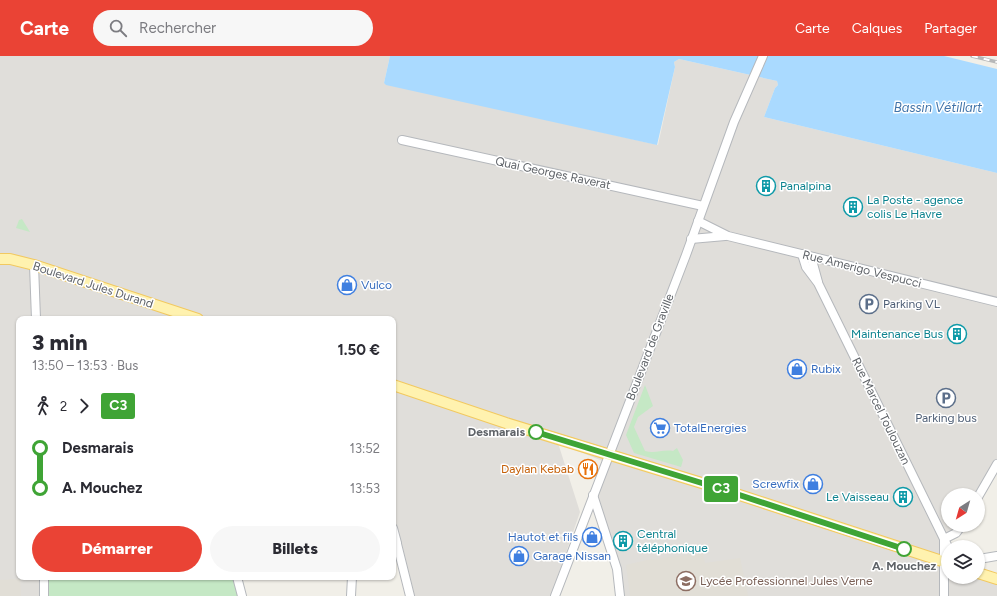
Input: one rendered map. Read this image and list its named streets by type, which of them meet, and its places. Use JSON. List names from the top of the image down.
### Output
{
  "streets": {
    "main road": ["Boulevard Jules Durand"],
    "street": [
      "Quai Georges Raverat",
      "Rue Amerigo Vespucci",
      "Boulevard de Graville",
      "Rue Marcel Toulouzan"
    ]
  },
  "crossings": [
    ["Quai Georges Raverat", "Boulevard de Graville"],
    ["Rue Amerigo Vespucci", "Boulevard de Graville"],
    ["Rue Amerigo Vespucci", "Rue Marcel Toulouzan"]
  ],
  "water": ["Bassin Vétillart"],
  "places": {
    "building": [
      "Panalpina",
      "La Poste - agence colis Le Havre",
      "Maintenance Bus",
      "Le Vaisseau",
      "Central téléphonique"
    ],
    "shop": [
      "Vulco",
      "Rubix",
      "Screwfix",
      "Hautot et fils",
      "Garage Nissan"
    ],
    "parking": ["Parking VL", "Parking bus"],
    "supermarket": ["TotalEnergies"],
    "other": ["Desmarais", "A. Mouchez"],
    "restaurant": ["Daylan Kebab"],
    "school or university": ["Lycée Professionnel Jules Verne"]
  },
  "lines": ["bus line C3"],
  "north": "bottom left",
  "page": {
    "header": "Carte",
    "search": "Rechercher",
    "nav": ["Carte", "Calques", "Partager"],
    "on_map": "C3",
    "heading": ["3 min", "13:50 – 13:53 · Bus", "1.50 €"],
    "legs": ["2", "C3"],
    "list": [
      {
        "name": "Desmarais",
        "value": "13:52"
      },
      {
        "name": "A. Mouchez",
        "value": "13:53"
      }
    ],
    "buttons": ["Démarrer", "Billets"]
  }
}
